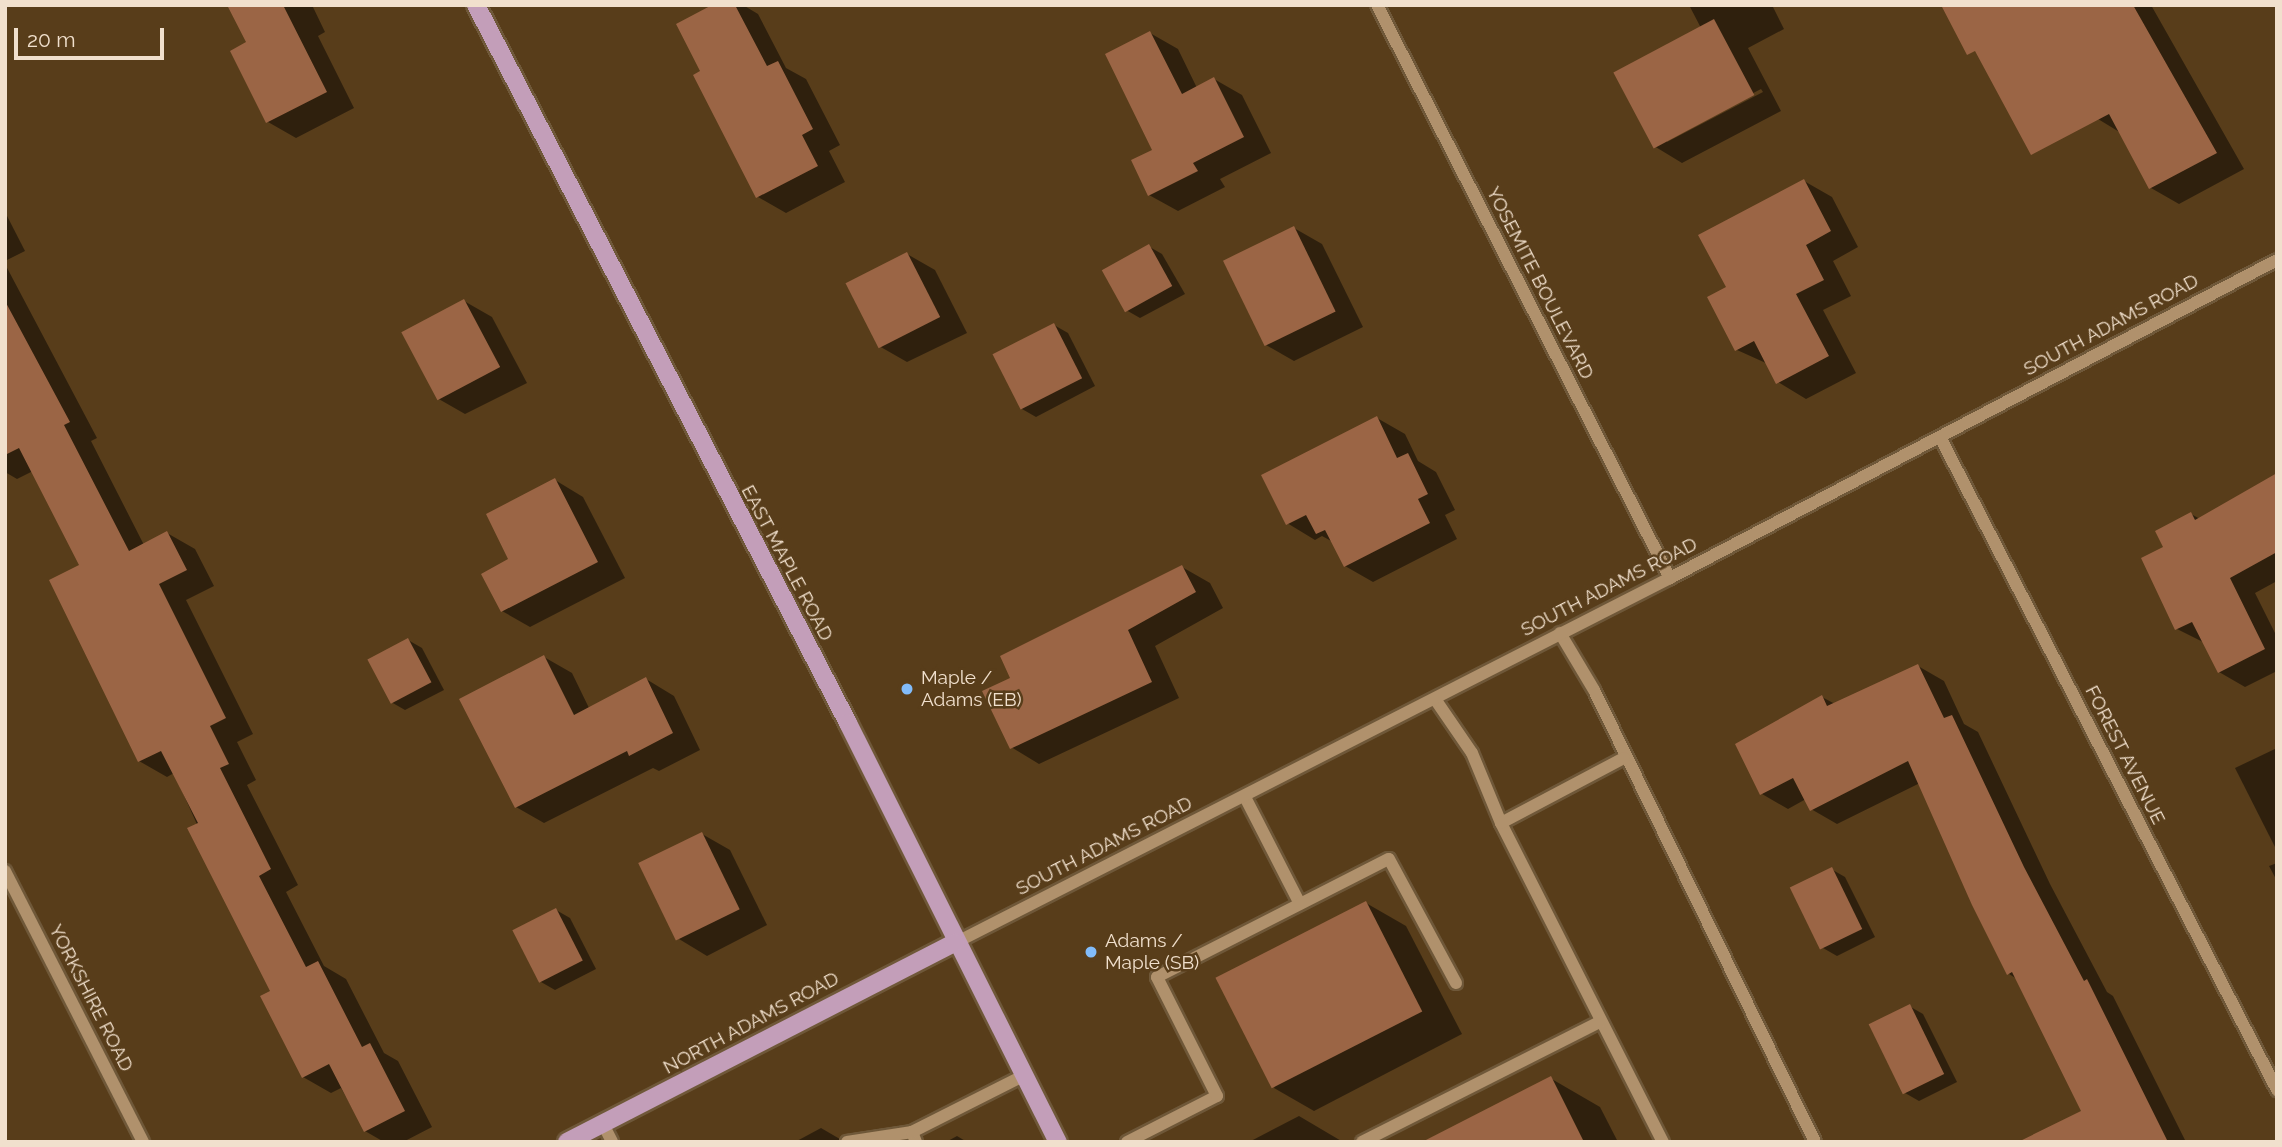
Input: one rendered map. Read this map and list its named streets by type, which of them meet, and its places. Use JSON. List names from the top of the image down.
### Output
{
  "streets": {
    "main road": ["EAST MAPLE ROAD", "NORTH ADAMS ROAD"],
    "street": [
      "YOSEMITE BOULEVARD",
      "SOUTH ADAMS ROAD",
      "FOREST AVENUE",
      "YORKSHIRE ROAD"
    ]
  },
  "crossings": [
    ["YOSEMITE BOULEVARD", "SOUTH ADAMS ROAD"],
    ["SOUTH ADAMS ROAD", "EAST MAPLE ROAD"],
    ["SOUTH ADAMS ROAD", "FOREST AVENUE"],
    ["SOUTH ADAMS ROAD", "NORTH ADAMS ROAD"],
    ["EAST MAPLE ROAD", "NORTH ADAMS ROAD"]
  ],
  "places": ["Maple / Adams (EB)", "Adams / Maple (SB)"],
  "scale_bar": "20 m"
}
